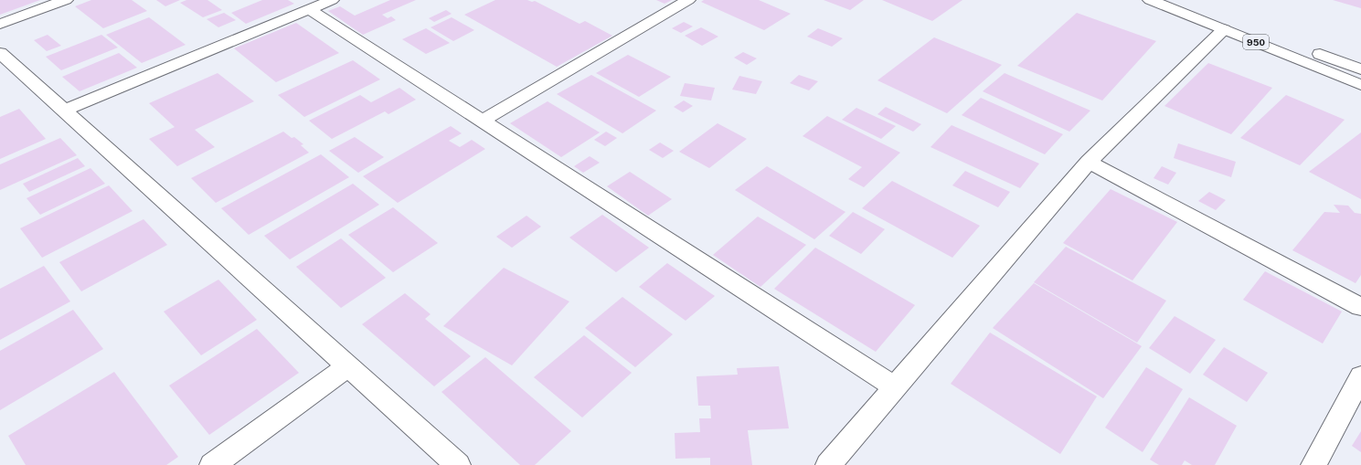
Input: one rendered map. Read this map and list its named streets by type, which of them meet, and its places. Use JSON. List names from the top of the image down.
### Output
{
  "streets": {
    "street": ["950"]
  }
}
